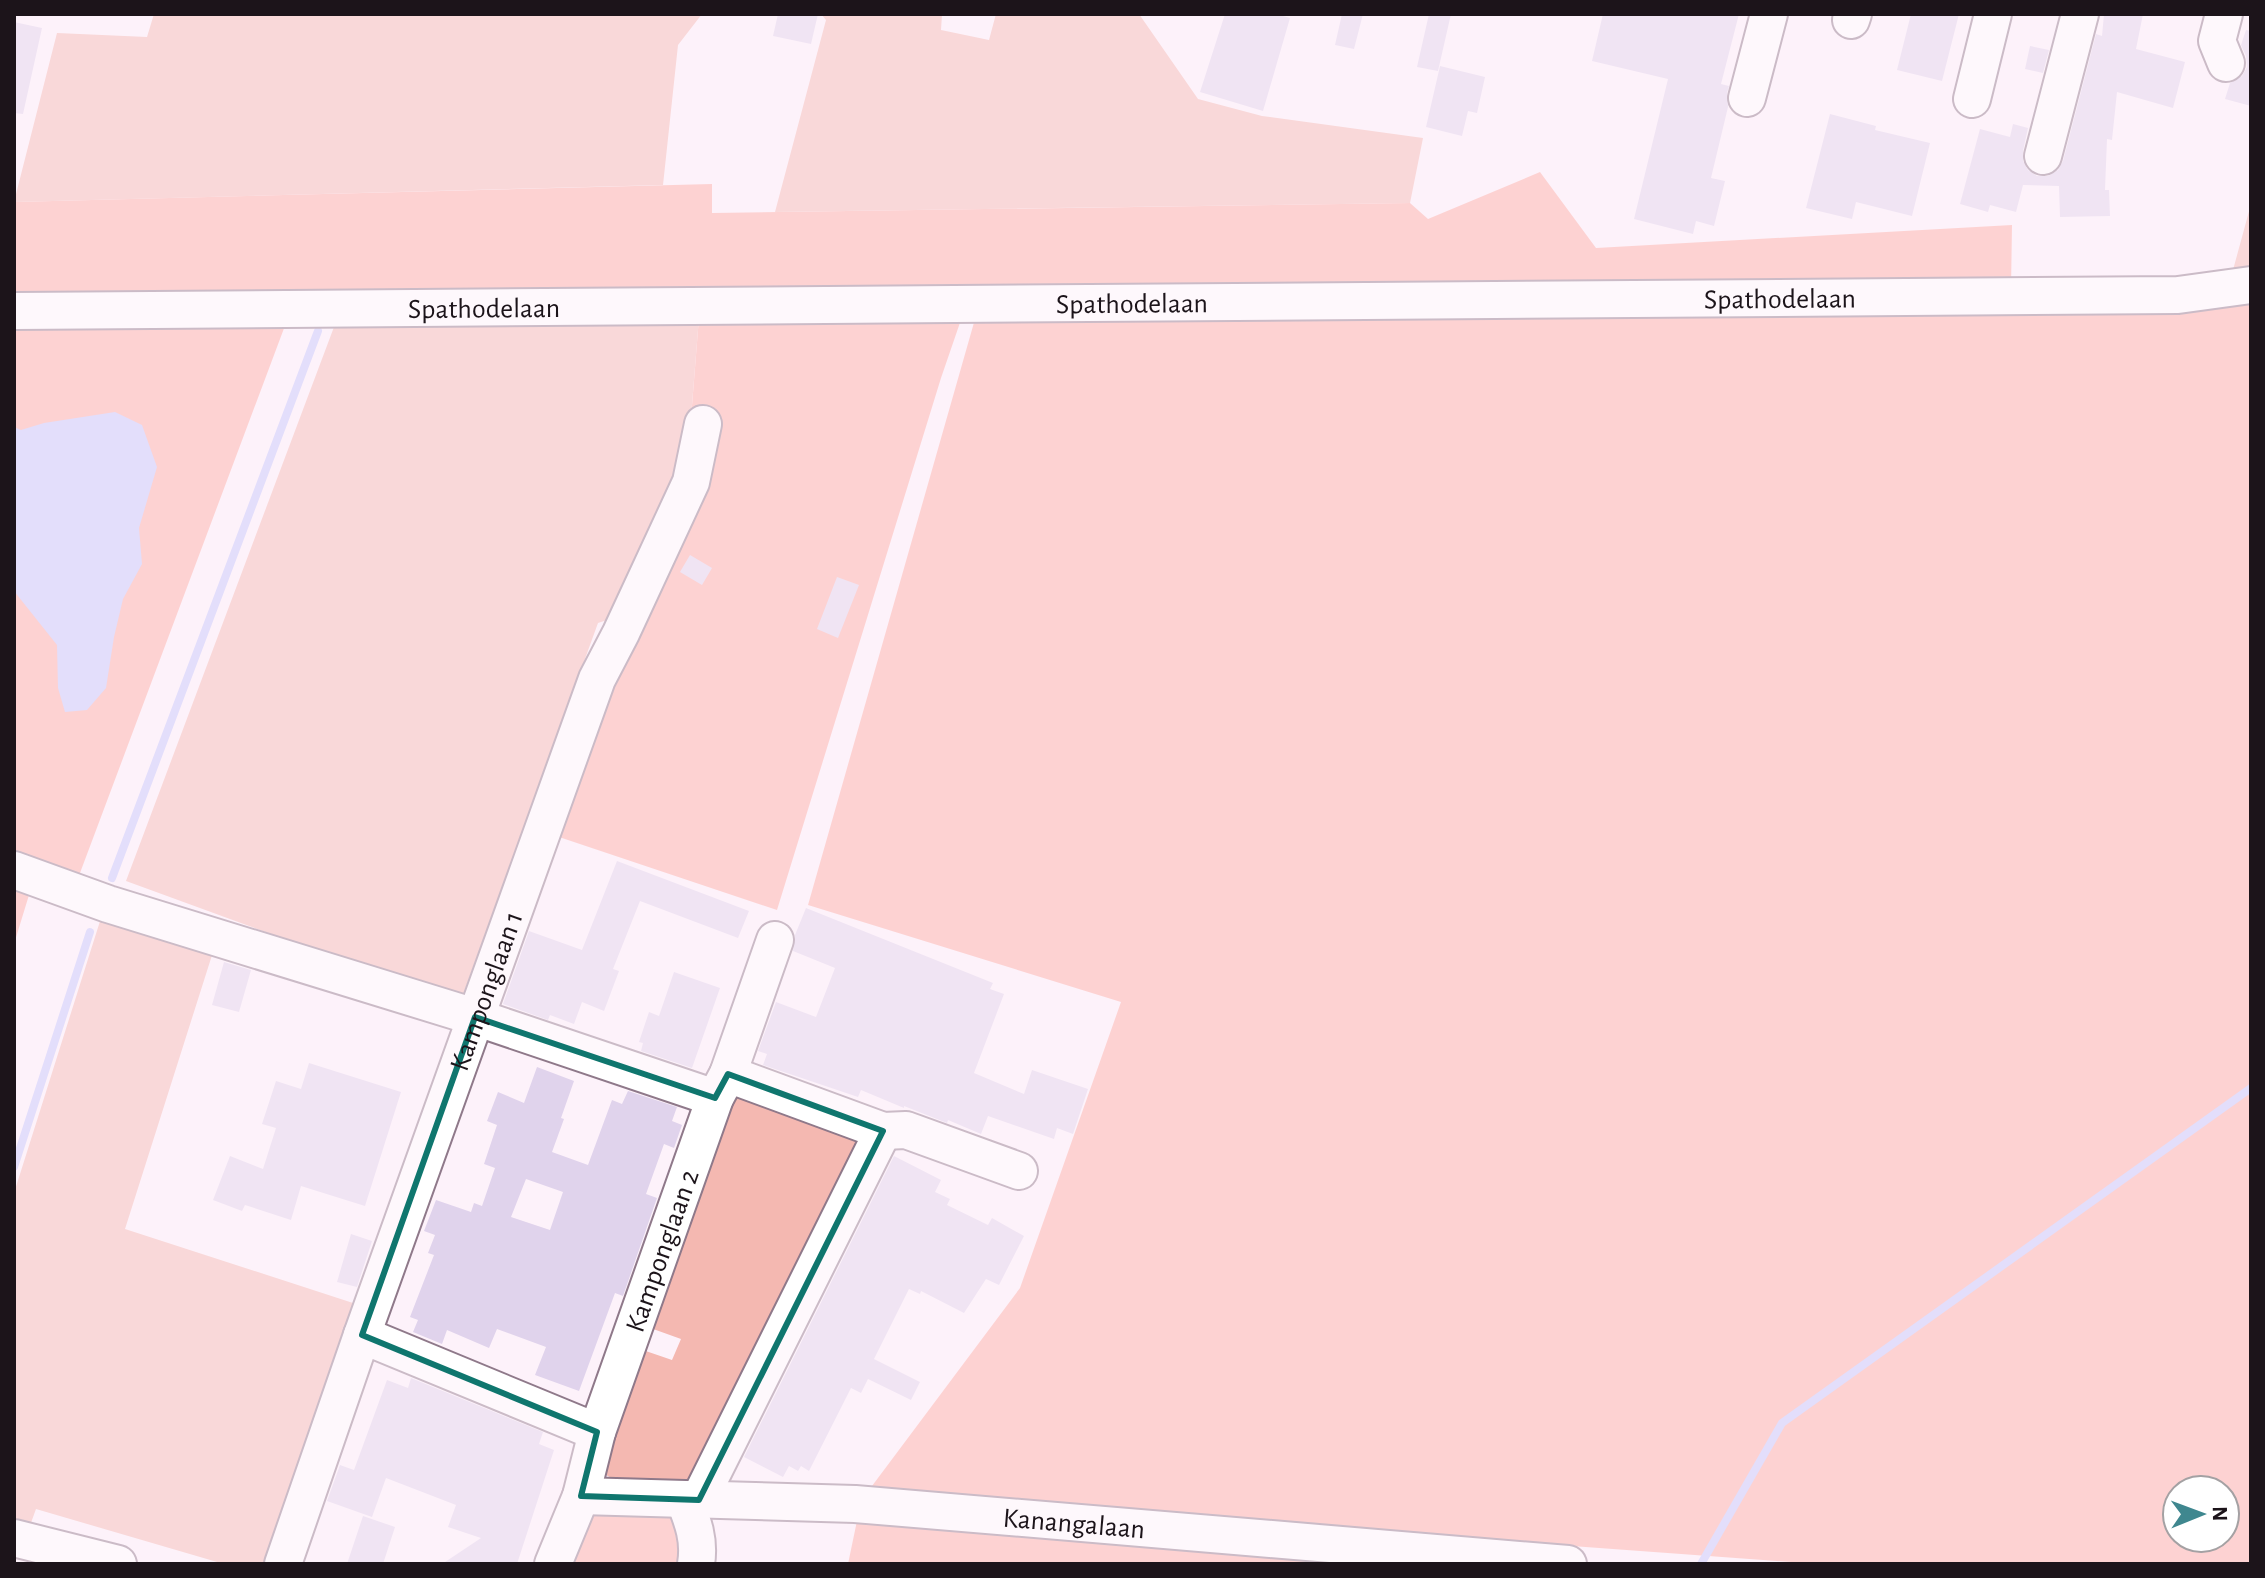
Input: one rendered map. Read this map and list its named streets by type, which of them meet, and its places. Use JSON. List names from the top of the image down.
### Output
{
  "streets": {
    "street": [
      "Spathodelaan",
      "Kamponglaan 1",
      "Kamponglaan 2",
      "Kanangalaan"
    ]
  },
  "crossings": [
    ["Kamponglaan 2", "Kanangalaan"]
  ],
  "north": "right"
}
